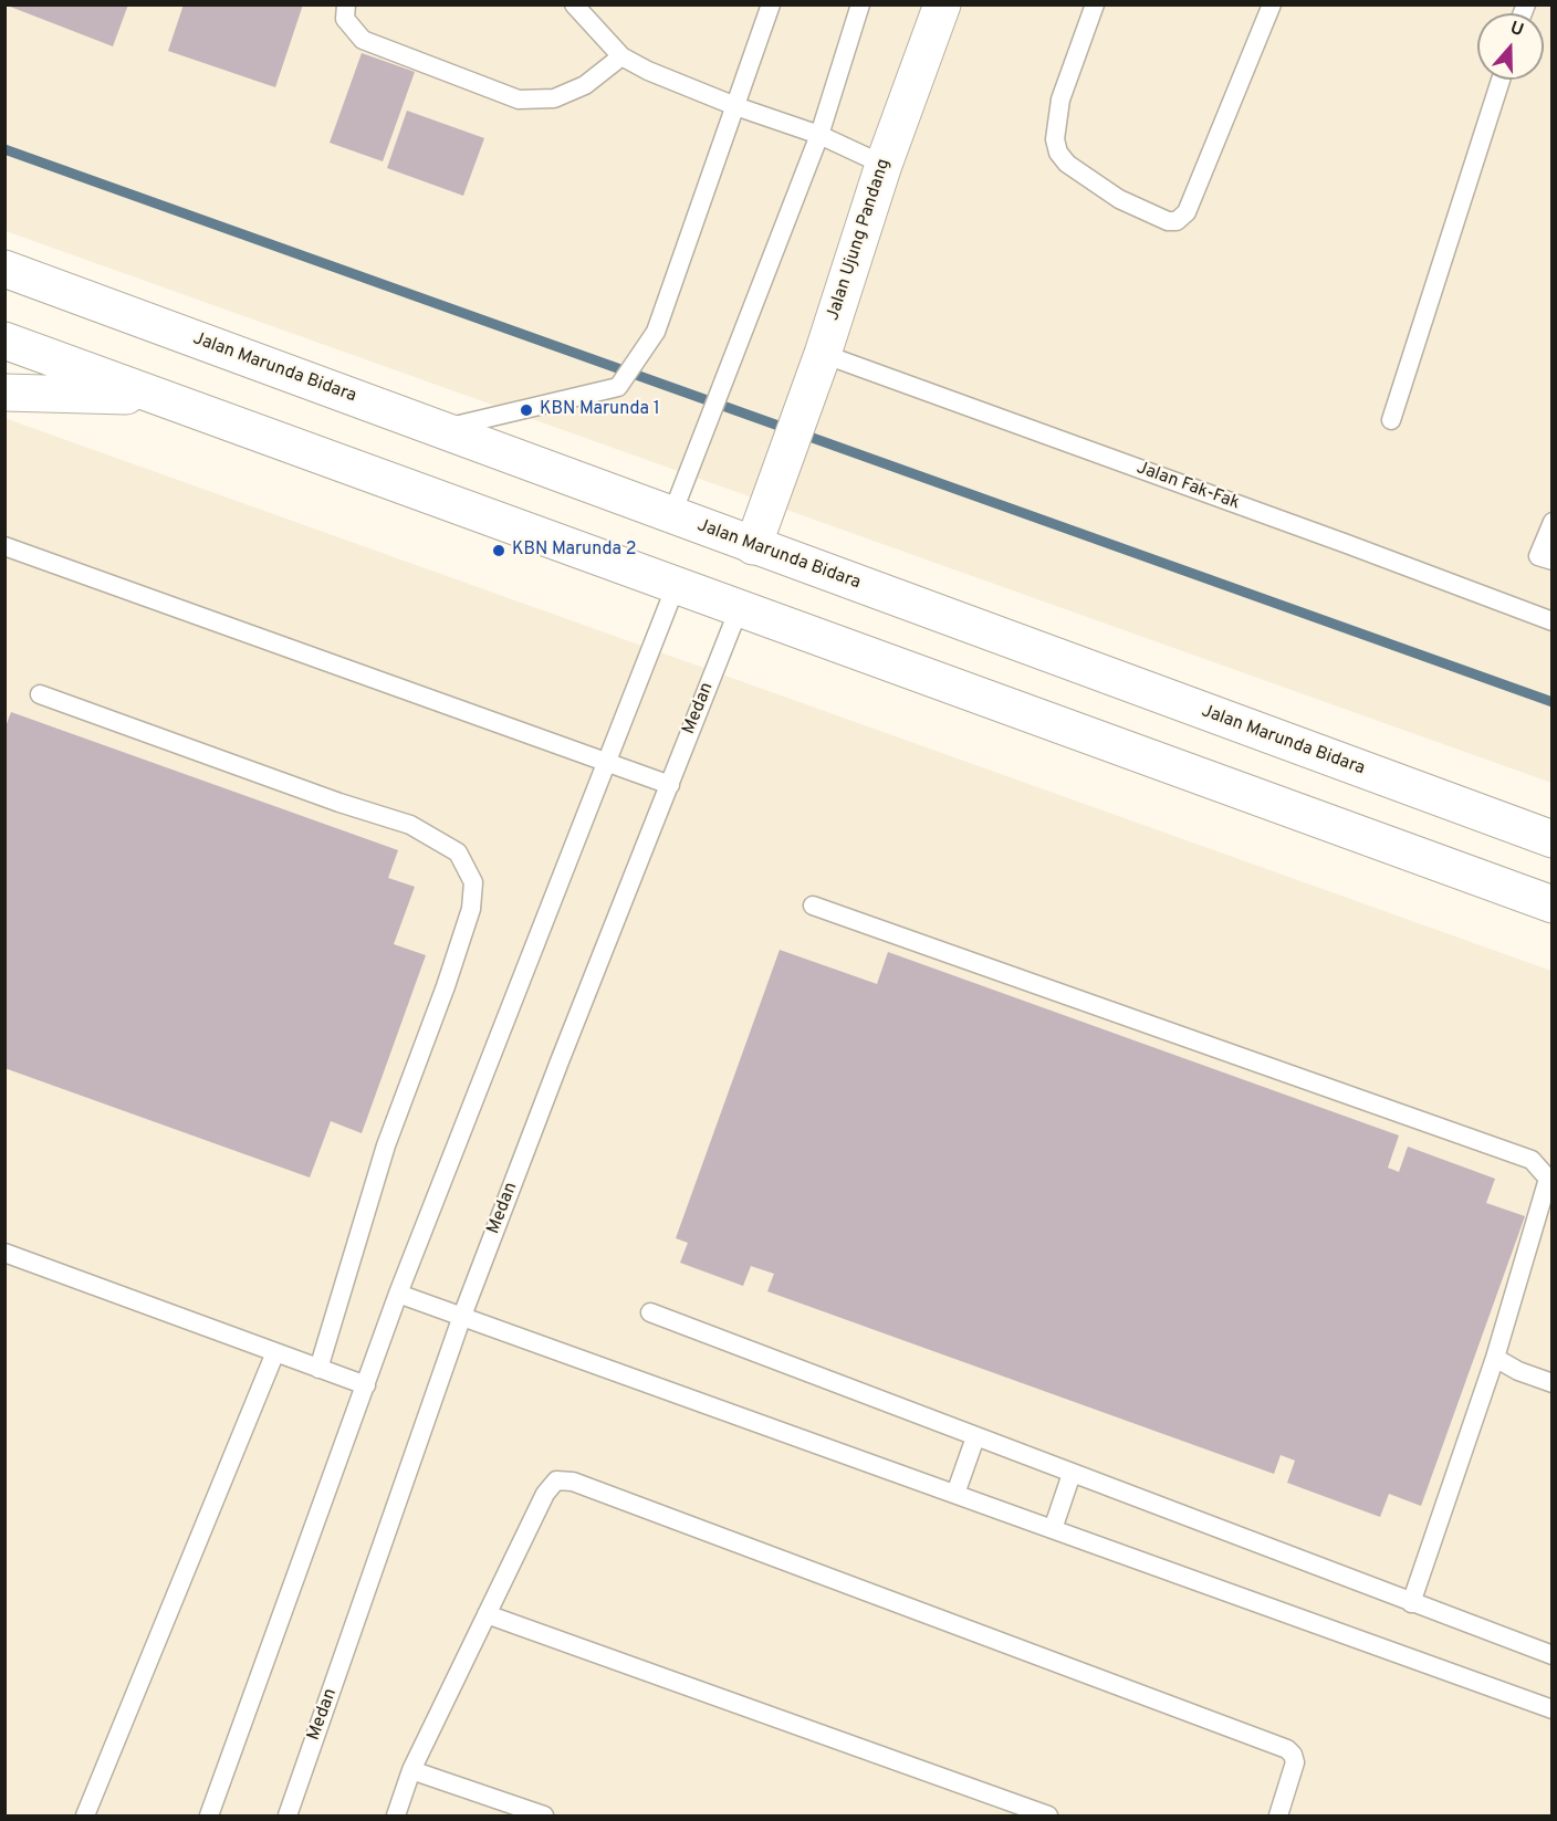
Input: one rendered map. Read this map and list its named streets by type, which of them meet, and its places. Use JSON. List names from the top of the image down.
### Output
{
  "streets": {
    "main road": ["Jalan Ujung Pandang", "Jalan Marunda Bidara"],
    "lane": ["Jalan Fak-Fak", "Medan"]
  },
  "crossings": [
    ["Jalan Ujung Pandang", "Jalan Marunda Bidara"],
    ["Jalan Ujung Pandang", "Jalan Fak-Fak"]
  ],
  "places": ["KBN Marunda 1", "KBN Marunda 2"],
  "north": "top"
}
